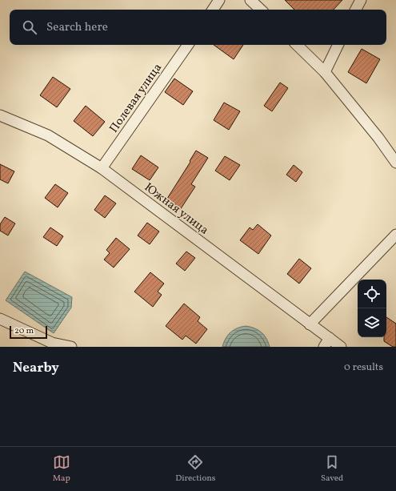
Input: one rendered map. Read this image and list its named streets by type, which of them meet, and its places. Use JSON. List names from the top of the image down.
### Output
{
  "streets": {
    "street": ["Полевая улица", "Южная улица"]
  },
  "crossings": [
    ["Полевая улица", "Южная улица"]
  ],
  "scale_bar": "20 m",
  "page": {
    "search": "Search here",
    "scale": "20 m",
    "heading": ["Nearby", "0 results"],
    "nav": ["Map", "Directions", "Saved"]
  }
}
